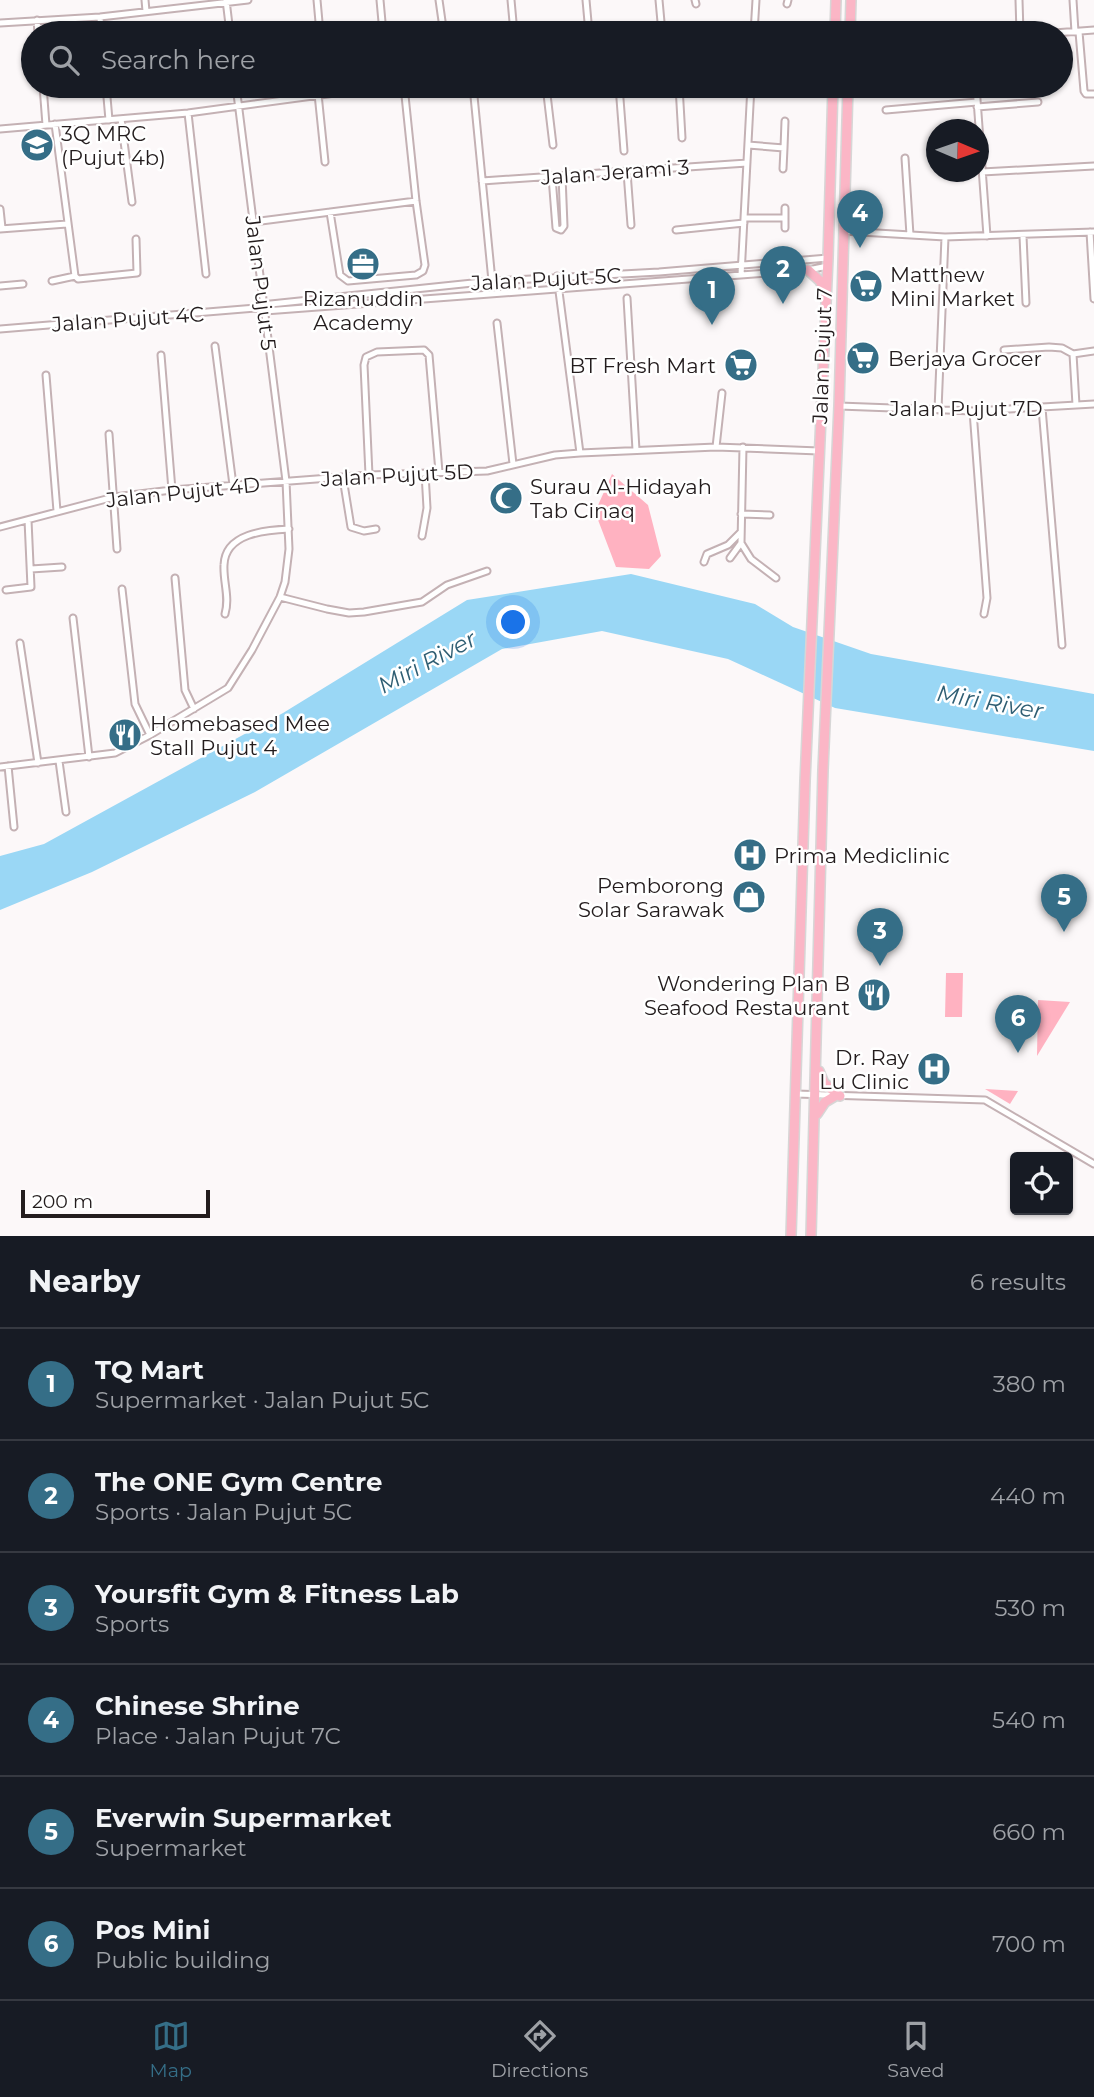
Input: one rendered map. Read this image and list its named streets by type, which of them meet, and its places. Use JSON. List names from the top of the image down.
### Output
{
  "streets": {
    "main road": ["Jalan Pujut 7"],
    "street": [
      "Jalan Jerami 3",
      "Jalan Pujut 5C",
      "Jalan Pujut 5",
      "Jalan Pujut 4C",
      "Jalan Pujut 7D",
      "Jalan Pujut 5D",
      "Jalan Pujut 4D"
    ]
  },
  "crossings": [
    ["Jalan Pujut 5C", "Jalan Pujut 5"],
    ["Jalan Pujut 5C", "Jalan Pujut 4C"],
    ["Jalan Pujut 5C", "Jalan Pujut 7"],
    ["Jalan Pujut 5", "Jalan Pujut 5D"],
    ["Jalan Pujut 5", "Jalan Pujut 4D"],
    ["Jalan Pujut 7", "Jalan Pujut 7D"],
    ["Jalan Pujut 7", "Jalan Pujut 5D"],
    ["Jalan Pujut 5D", "Jalan Pujut 4D"]
  ],
  "water": ["Miri River"],
  "places": {
    "school or university": ["3Q MRC (Pujut 4b)"],
    "office": ["Rizanuddin Academy"],
    "supermarket": ["Matthew Mini Market", "Berjaya Grocer", "BT Fresh Mart"],
    "mosque": ["Surau Al-Hidayah Tab Cinaq"],
    "restaurant": ["Homebased Mee Stall Pujut 4", "Wondering Plan B Seafood Restaurant"],
    "hospital": ["Prima Mediclinic", "Dr. Ray Lu Clinic"],
    "shop": ["Pemborong Solar Sarawak"]
  },
  "scale_bar": "200 m",
  "north": "right",
  "page": {
    "search": "Search here",
    "pins": [
      "4",
      "2",
      "1",
      "5",
      "3",
      "6"
    ],
    "scale": "200 m",
    "heading": ["Nearby", "6 results"],
    "list": [
      {
        "mark": "1",
        "name": "TQ Mart",
        "note": "Supermarket · Jalan Pujut 5C",
        "value": "380 m"
      },
      {
        "mark": "2",
        "name": "The ONE Gym Centre",
        "note": "Sports · Jalan Pujut 5C",
        "value": "440 m"
      },
      {
        "mark": "3",
        "name": "Yoursfit Gym & Fitness Lab",
        "note": "Sports",
        "value": "530 m"
      },
      {
        "mark": "4",
        "name": "Chinese Shrine",
        "note": "Place · Jalan Pujut 7C",
        "value": "540 m"
      },
      {
        "mark": "5",
        "name": "Everwin Supermarket",
        "note": "Supermarket",
        "value": "660 m"
      },
      {
        "mark": "6",
        "name": "Pos Mini",
        "note": "Public building",
        "value": "700 m"
      }
    ],
    "nav": ["Map", "Directions", "Saved"]
  }
}
